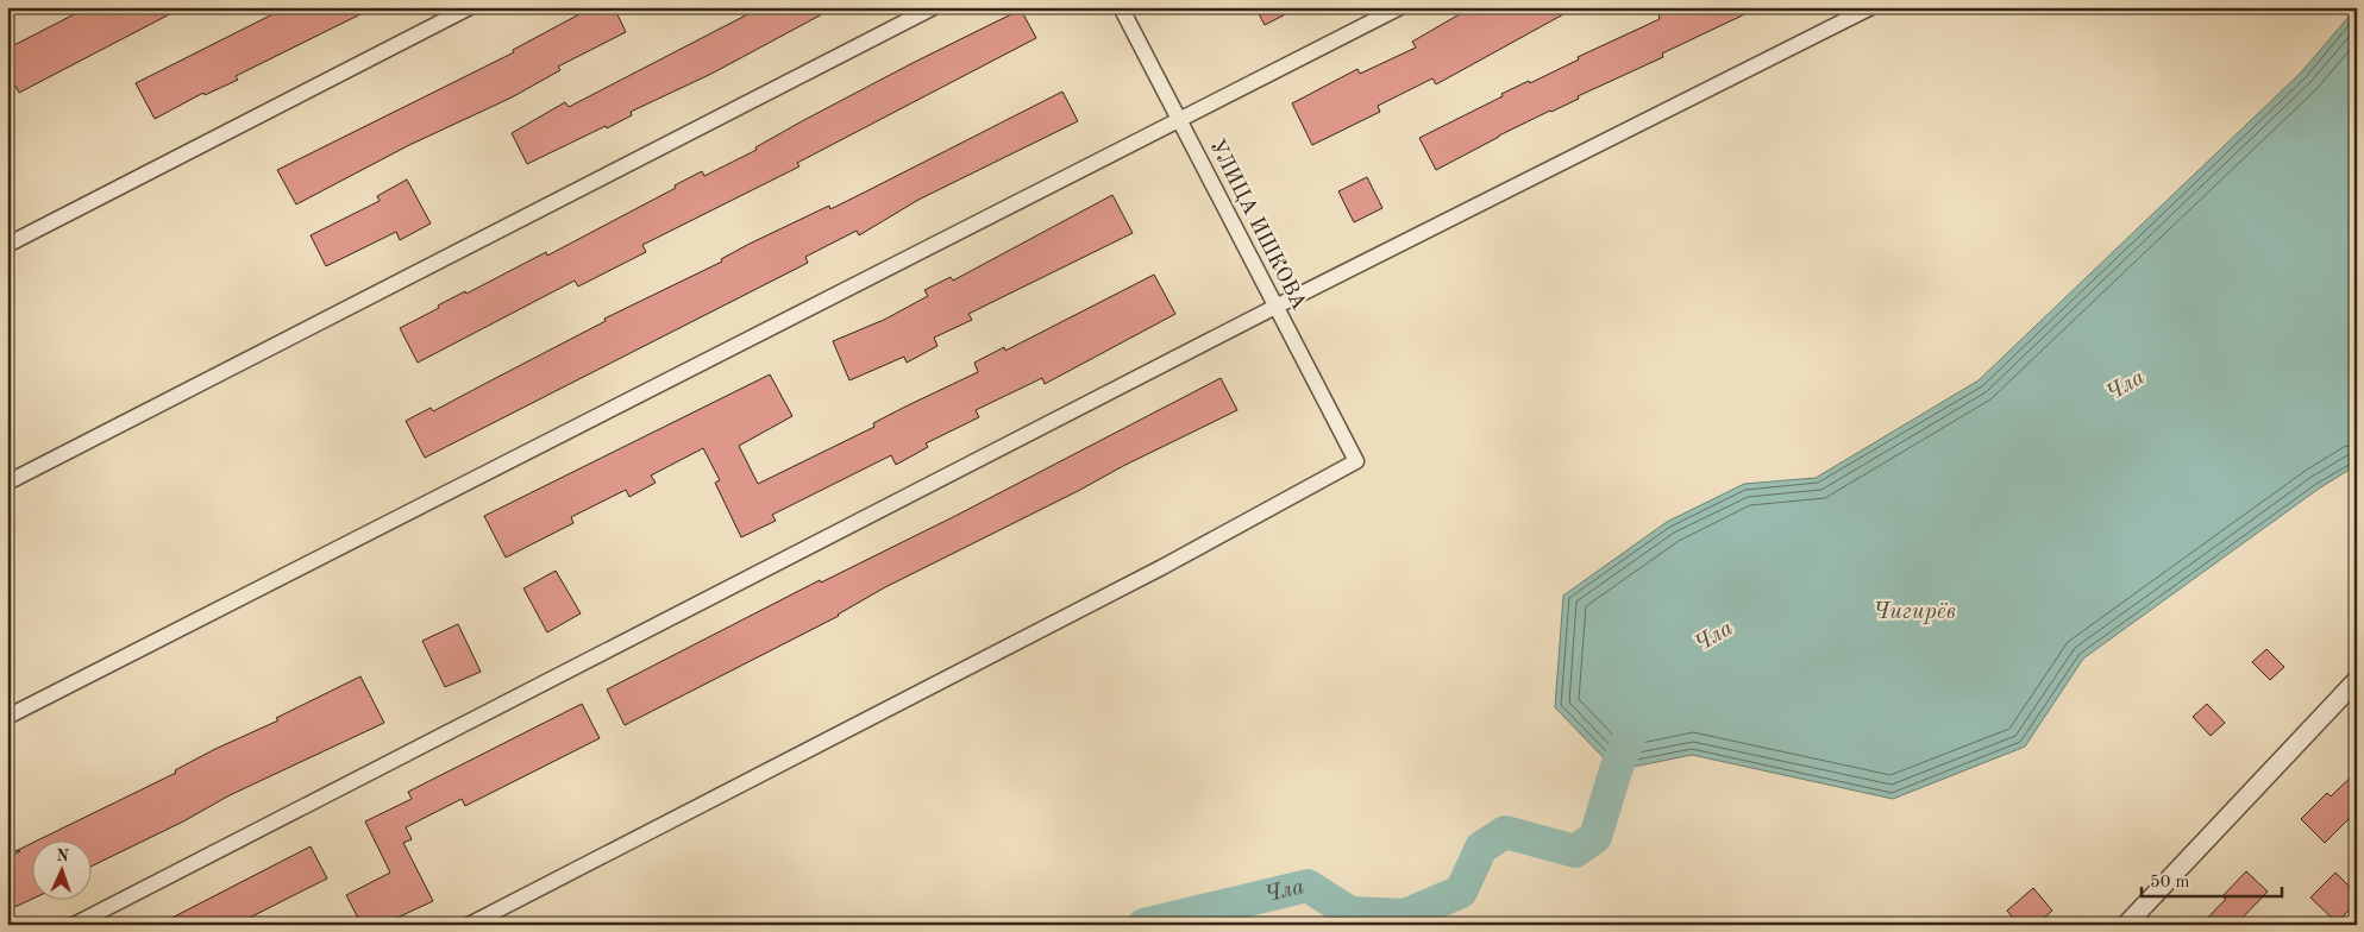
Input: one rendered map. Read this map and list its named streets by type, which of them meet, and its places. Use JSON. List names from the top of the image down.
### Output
{
  "streets": {
    "street": ["УЛИЦА ИШКОВА"]
  },
  "water": ["Чла", "Чигирёв"],
  "scale_bar": "50 m",
  "north": "top"
}
